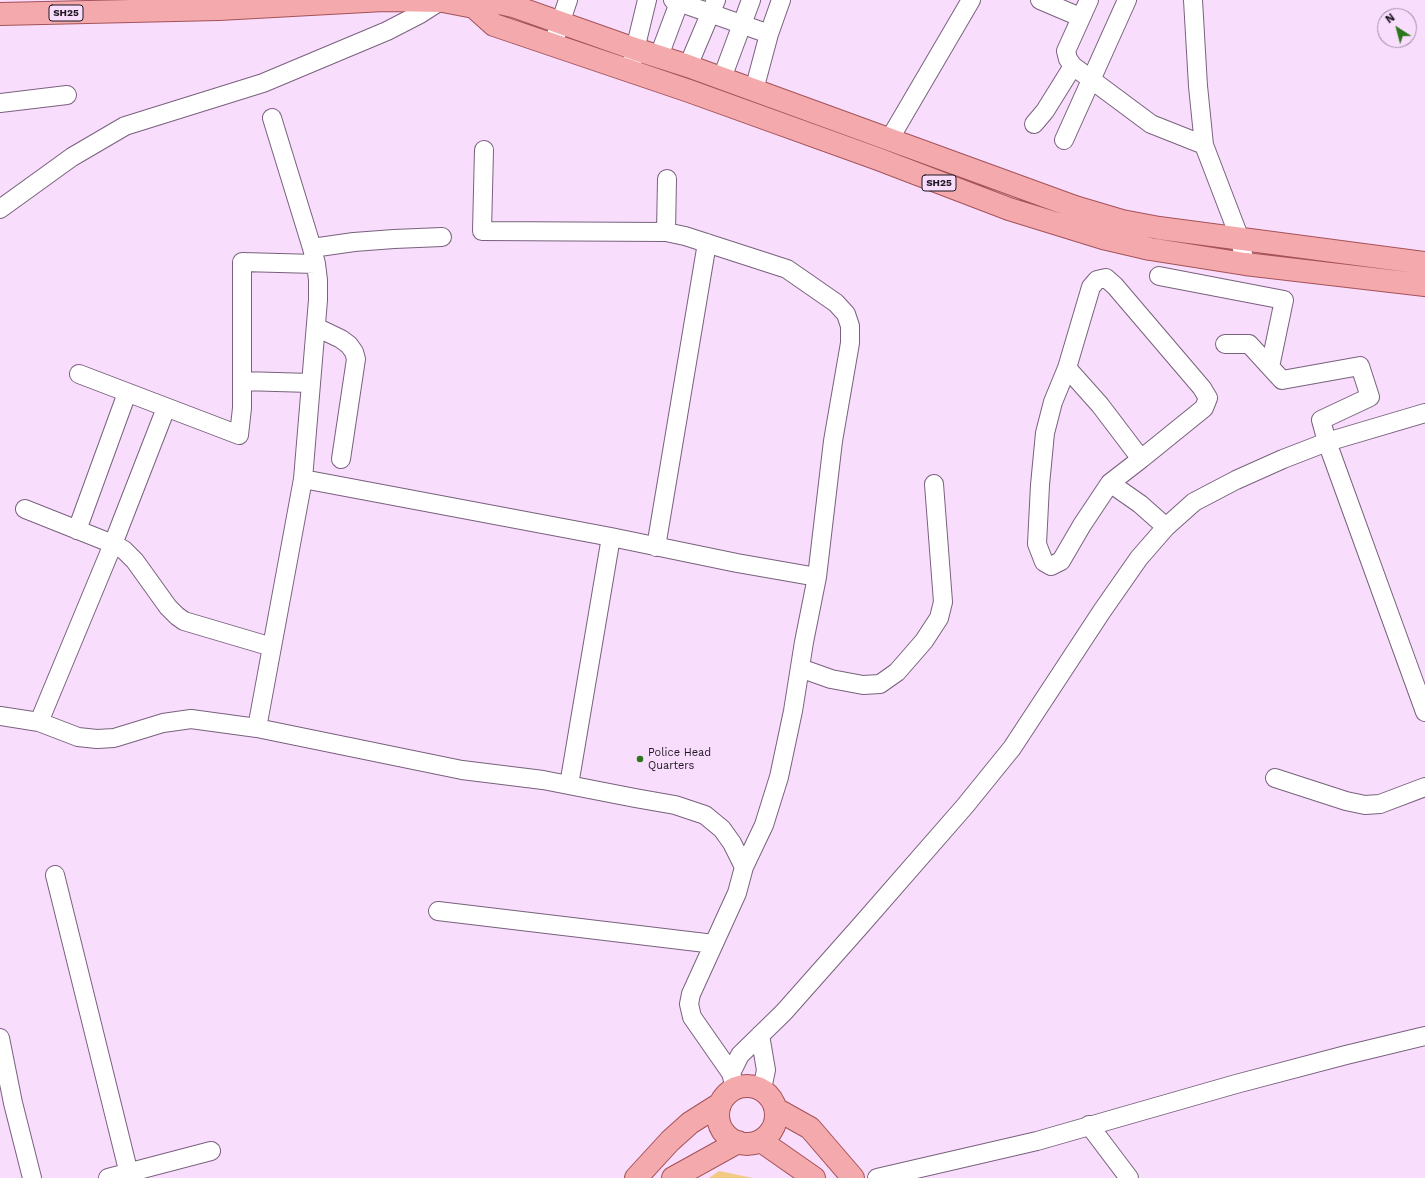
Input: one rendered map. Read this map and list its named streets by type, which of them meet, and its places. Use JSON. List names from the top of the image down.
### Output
{
  "streets": {
    "main road": ["SH25"]
  },
  "places": ["Police Head Quarters"],
  "north": "top left"
}
